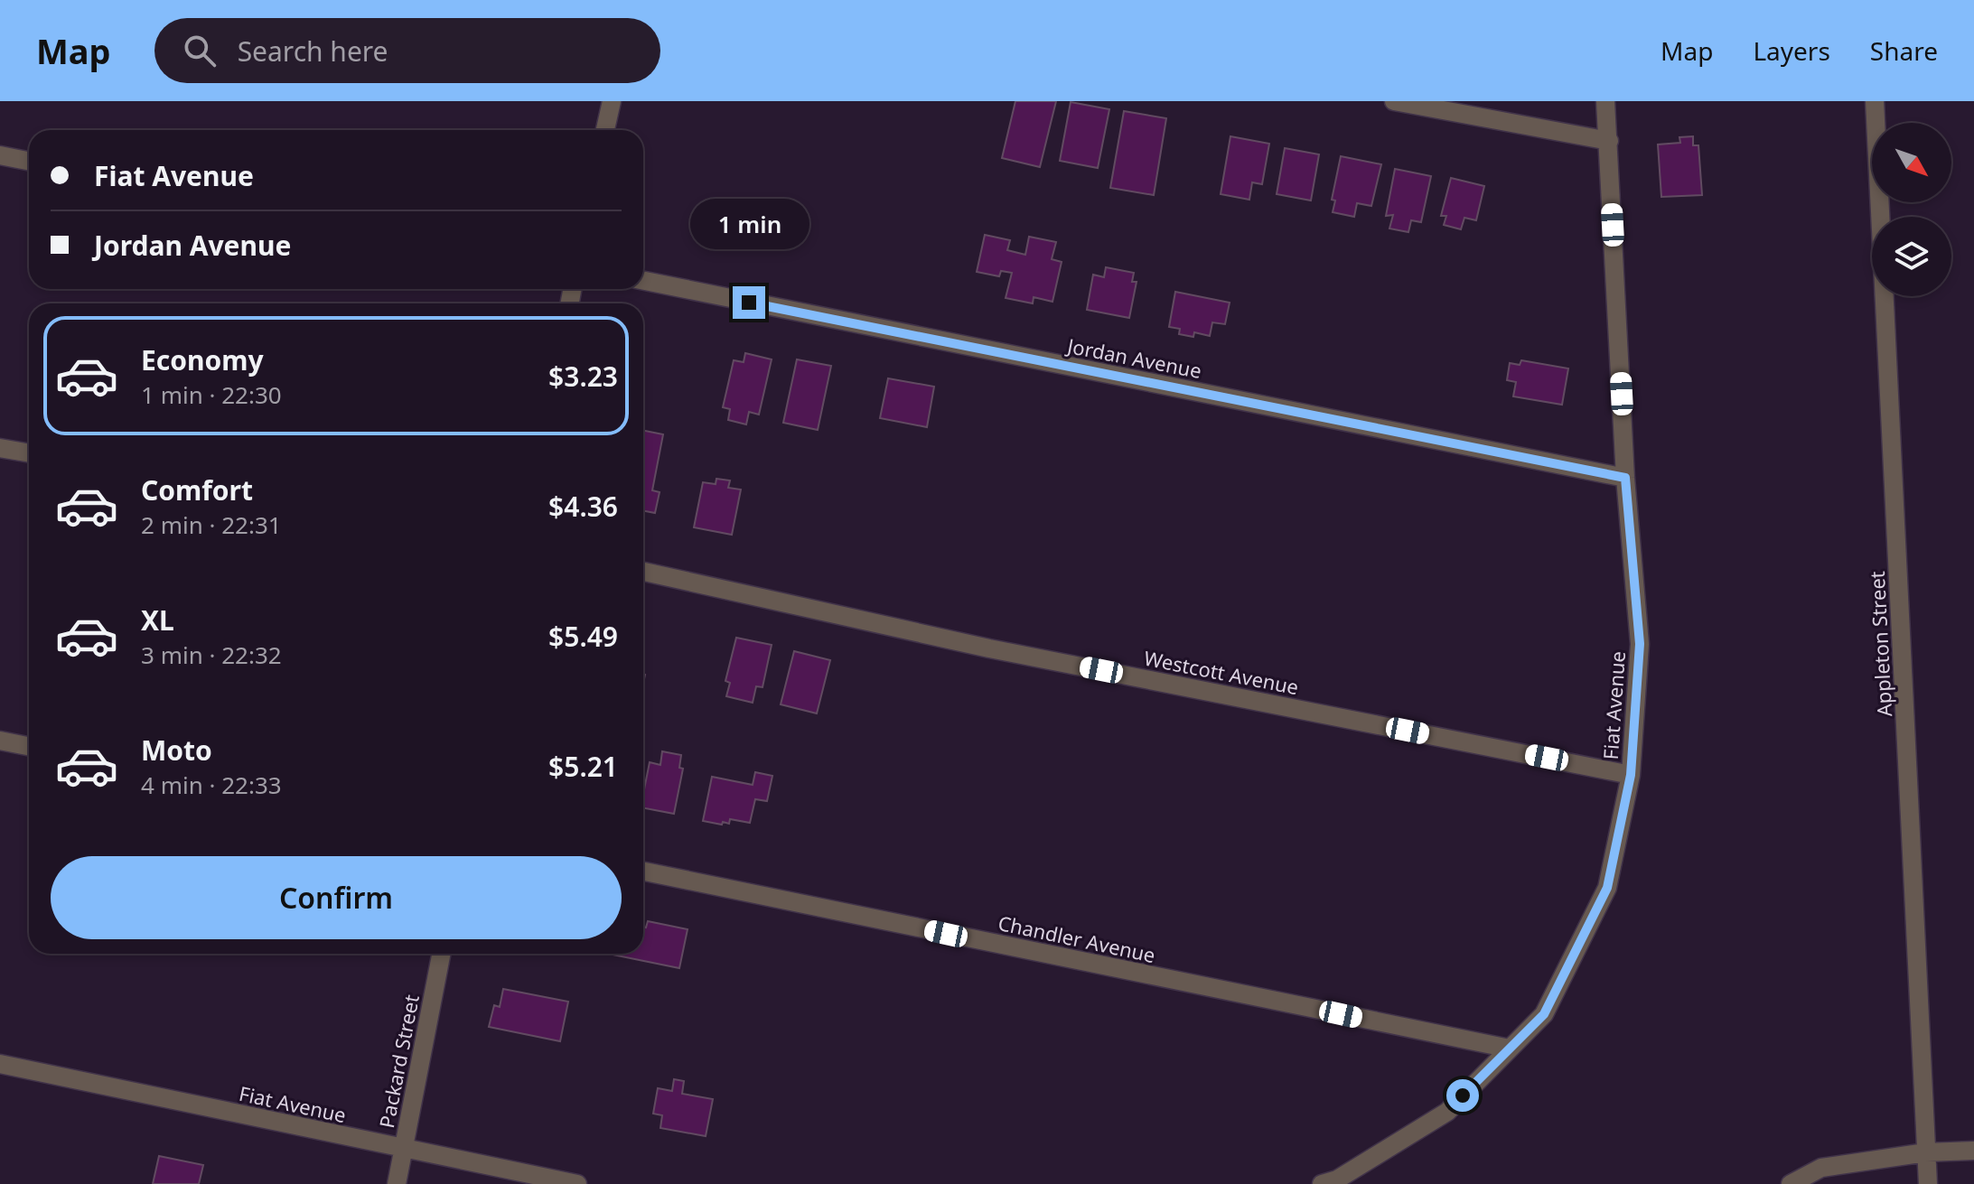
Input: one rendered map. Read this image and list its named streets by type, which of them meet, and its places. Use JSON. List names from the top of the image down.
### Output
{
  "streets": {
    "street": [
      "Jordan Avenue",
      "Appleton Street",
      "Westcott Avenue",
      "Fiat Avenue",
      "Chandler Avenue",
      "Packard Street"
    ]
  },
  "crossings": [
    ["Jordan Avenue", "Fiat Avenue"],
    ["Westcott Avenue", "Fiat Avenue"],
    ["Fiat Avenue", "Chandler Avenue"],
    ["Fiat Avenue", "Packard Street"]
  ],
  "north": "bottom right",
  "page": {
    "header": "Map",
    "search": "Search here",
    "nav": ["Map", "Layers", "Share"],
    "banner": ["Fiat Avenue", "Jordan Avenue"],
    "bubble": "1 min",
    "list": [
      {
        "name": "Economy",
        "note": "1 min · 22:30",
        "value": "$3.23"
      },
      {
        "name": "Comfort",
        "note": "2 min · 22:31",
        "value": "$4.36"
      },
      {
        "name": "XL",
        "note": "3 min · 22:32",
        "value": "$5.49"
      },
      {
        "name": "Moto",
        "note": "4 min · 22:33",
        "value": "$5.21"
      }
    ],
    "buttons": "Confirm"
  }
}
